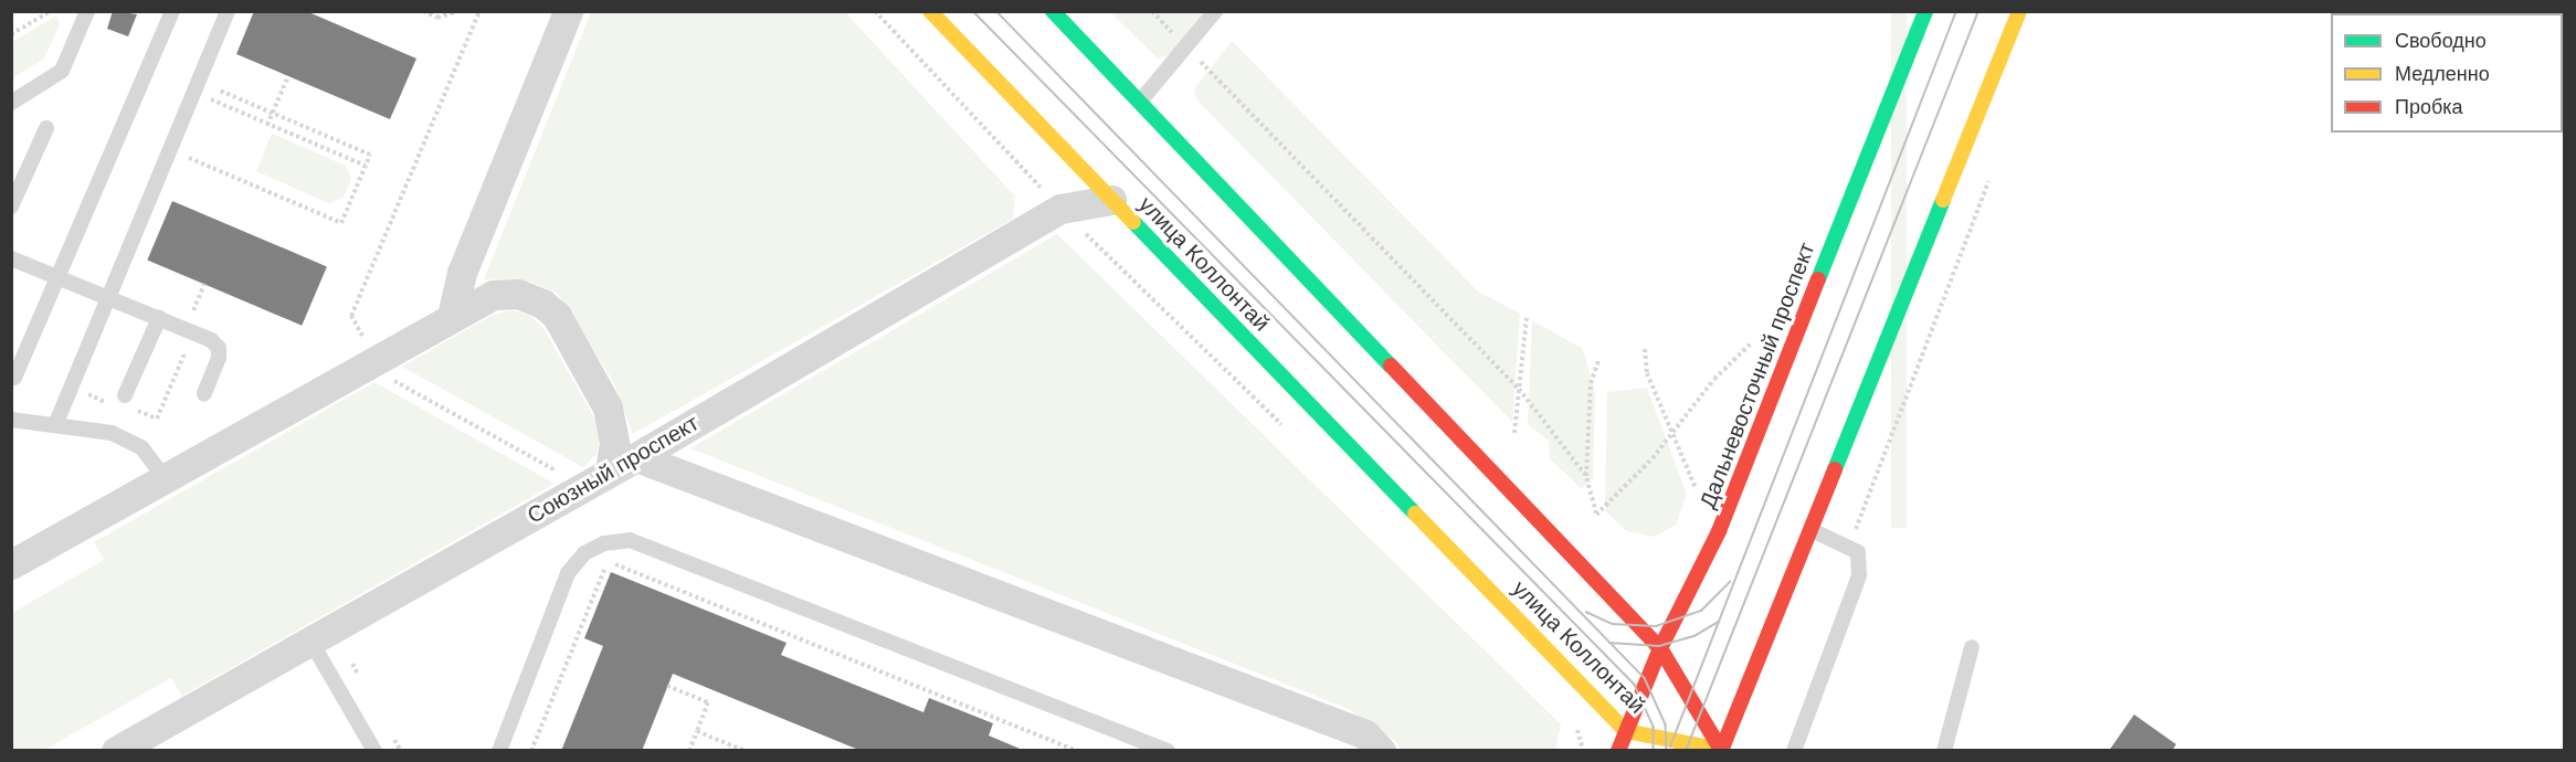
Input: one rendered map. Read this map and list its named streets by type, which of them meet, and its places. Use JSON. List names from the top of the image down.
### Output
{
  "streets": {
    "main road": ["улица Коллонтай", "Дальневосточный проспект"],
    "street": ["Союзный проспект"]
  },
  "crossings": [
    ["улица Коллонтай", "Дальневосточный проспект"],
    ["улица Коллонтай", "Союзный проспект"]
  ],
  "legend": ["Свободно", "Медленно", "Пробка"]
}
